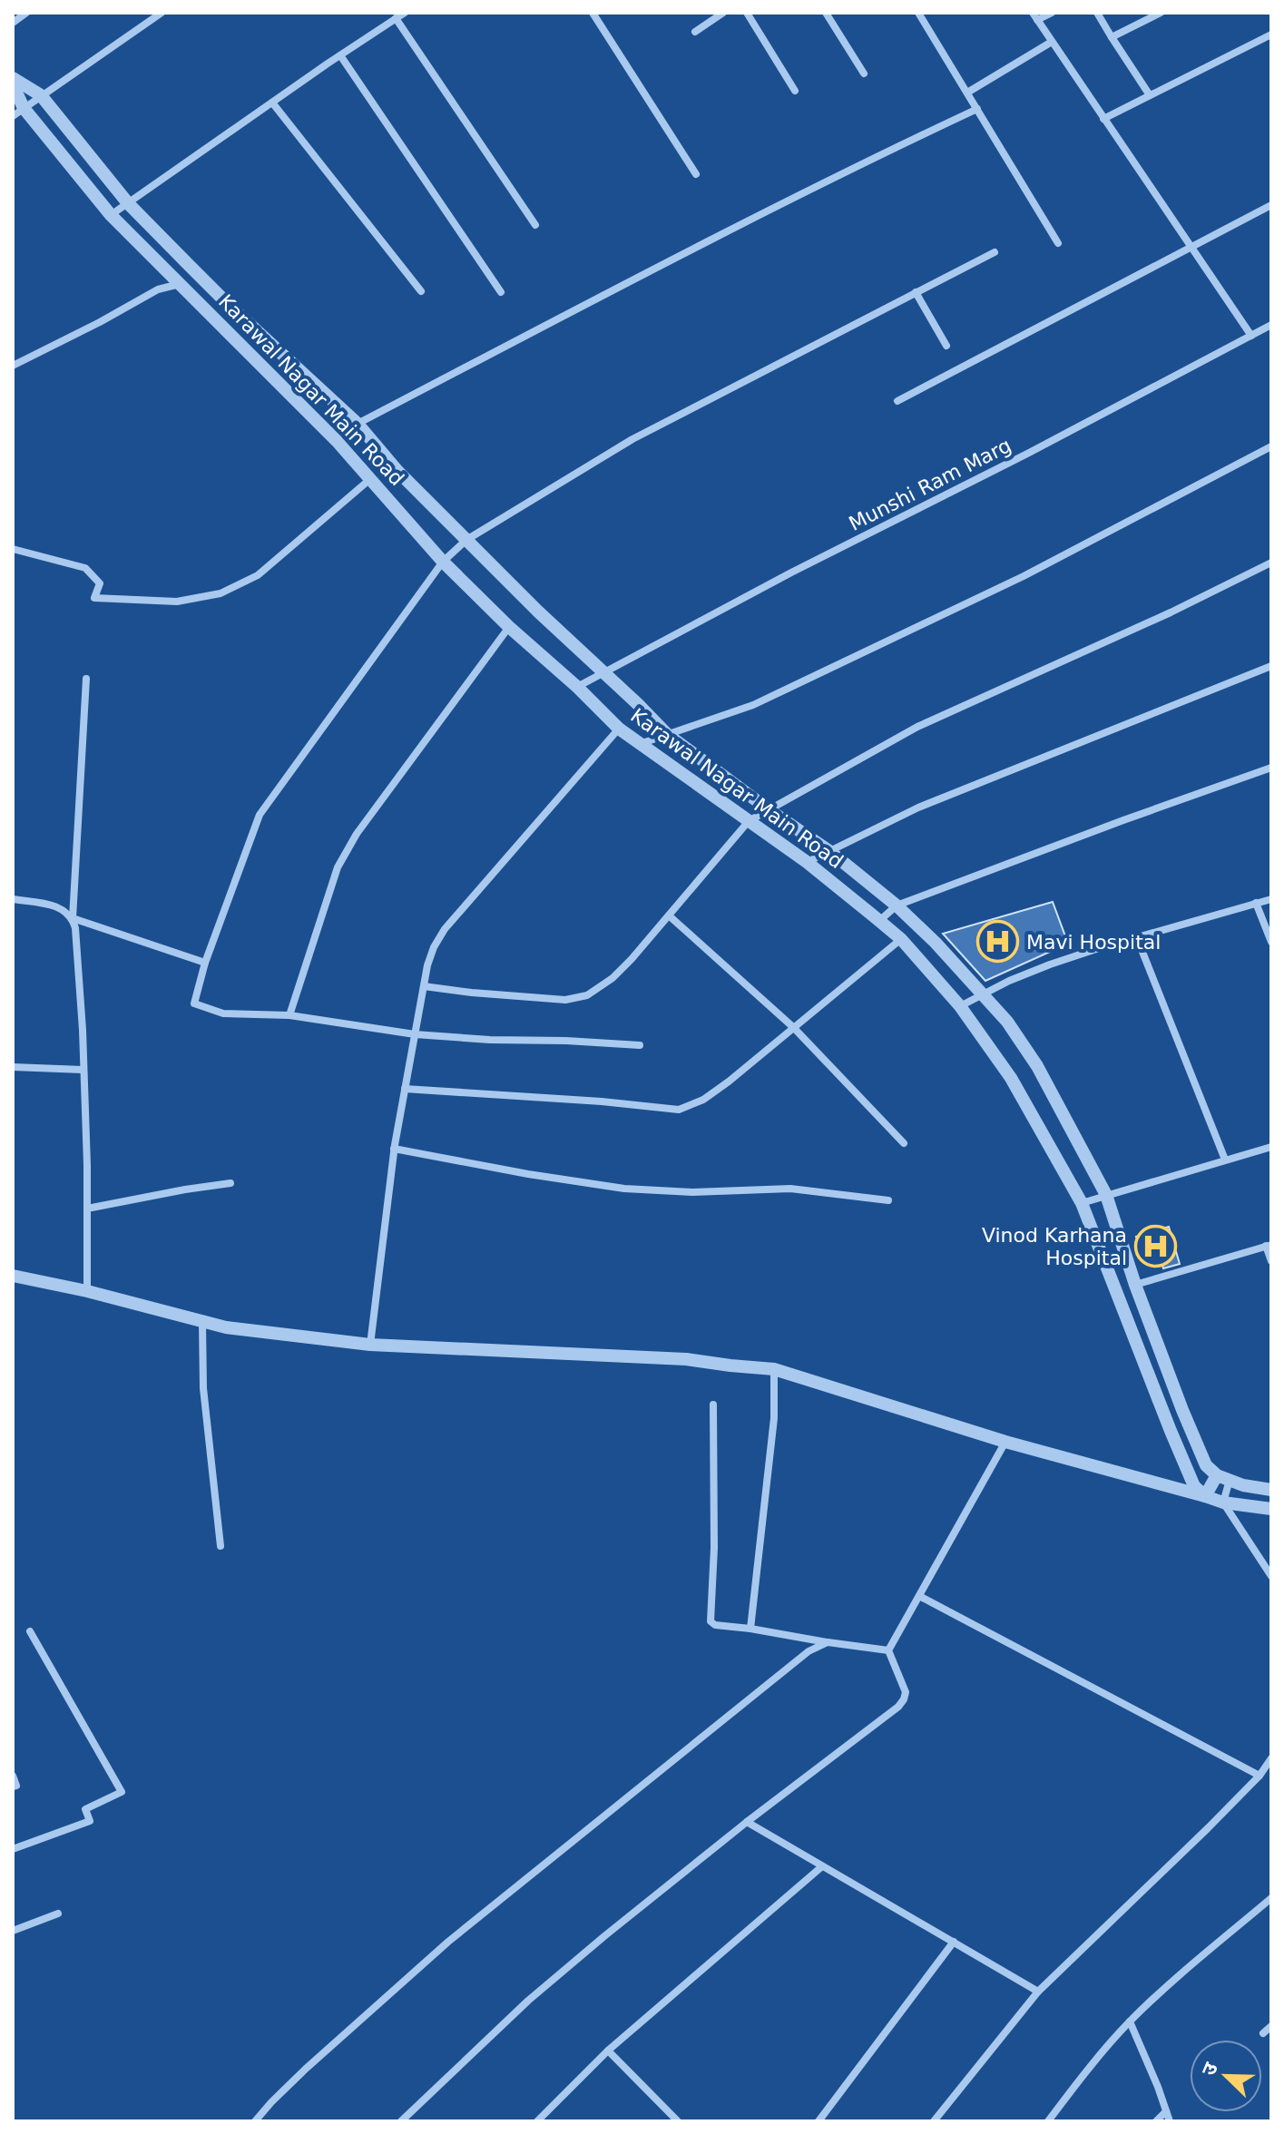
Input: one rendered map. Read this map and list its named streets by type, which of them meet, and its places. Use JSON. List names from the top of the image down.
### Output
{
  "streets": {
    "street": ["Karawal Nagar Main Road", "Munshi Ram Marg"]
  },
  "crossings": [
    ["Karawal Nagar Main Road", "Munshi Ram Marg"]
  ],
  "places": {
    "hospital": ["Mavi Hospital", "Vinod Karhana Hospital"]
  },
  "north": "top left"
}
